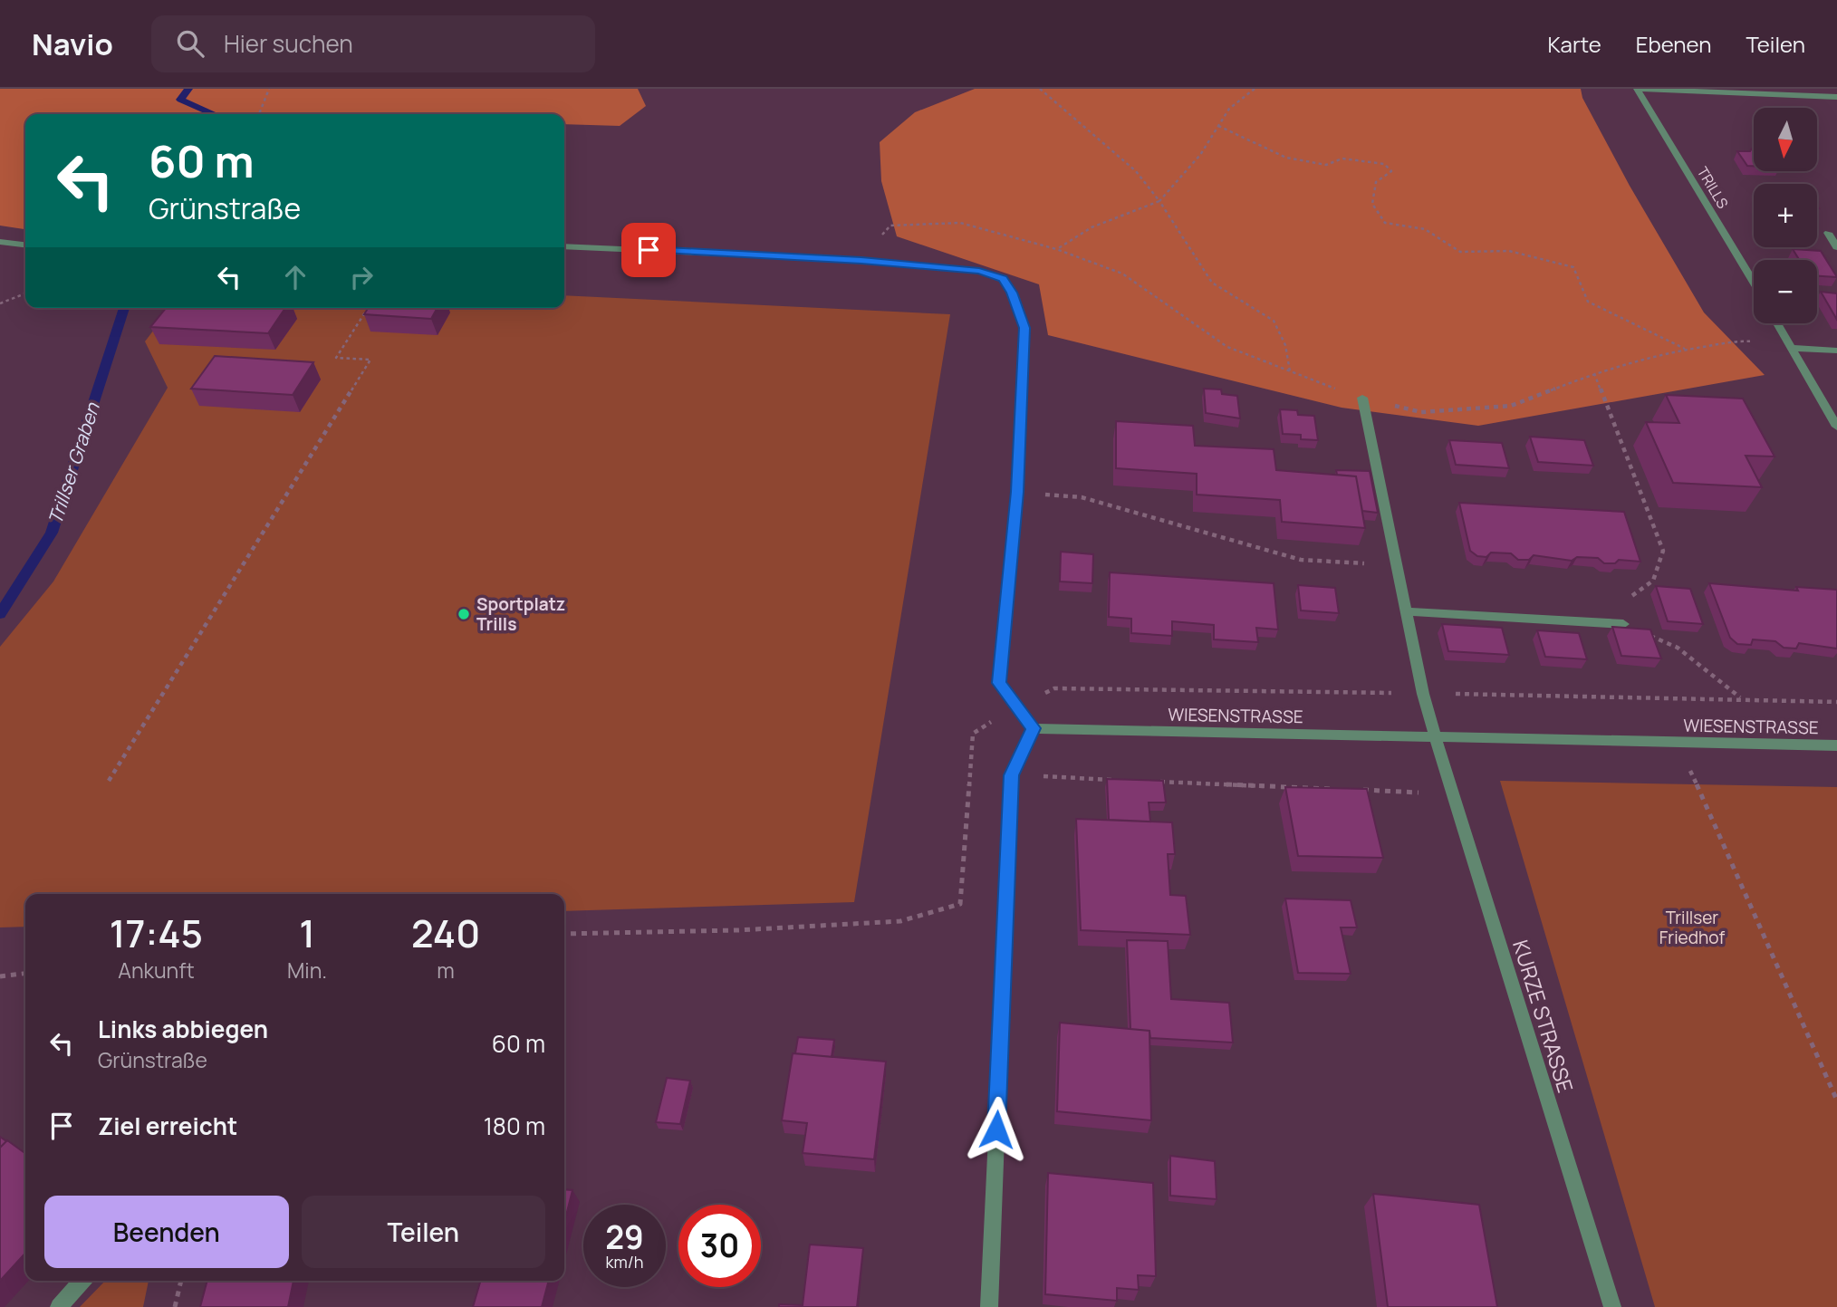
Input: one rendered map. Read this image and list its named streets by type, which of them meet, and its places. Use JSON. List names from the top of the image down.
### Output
{
  "streets": {
    "street": ["TRILLS", "WIESENSTRASSE", "KURZE STRASSE"]
  },
  "crossings": [
    ["WIESENSTRASSE", "KURZE STRASSE"]
  ],
  "water": ["Trillser Graben"],
  "parks": ["Trillser Friedhof"],
  "places": ["Sportplatz Trills"],
  "north": "bottom",
  "page": {
    "header": "Navio",
    "search": "Hier suchen",
    "nav": ["Karte", "Ebenen", "Teilen"],
    "map_buttons": ["+", "−"],
    "turn": ["60 m", "Grünstraße"],
    "eta": [
      "17:45",
      "Ankunft",
      "1",
      "Min.",
      "240",
      "m"
    ],
    "list": [
      {
        "name": "Links abbiegen",
        "note": "Grünstraße",
        "value": "60 m"
      },
      {
        "name": "Ziel erreicht",
        "value": "180 m"
      }
    ],
    "buttons": ["Beenden", "Teilen"],
    "speed": "29 km/h",
    "limit": "30"
  }
}
